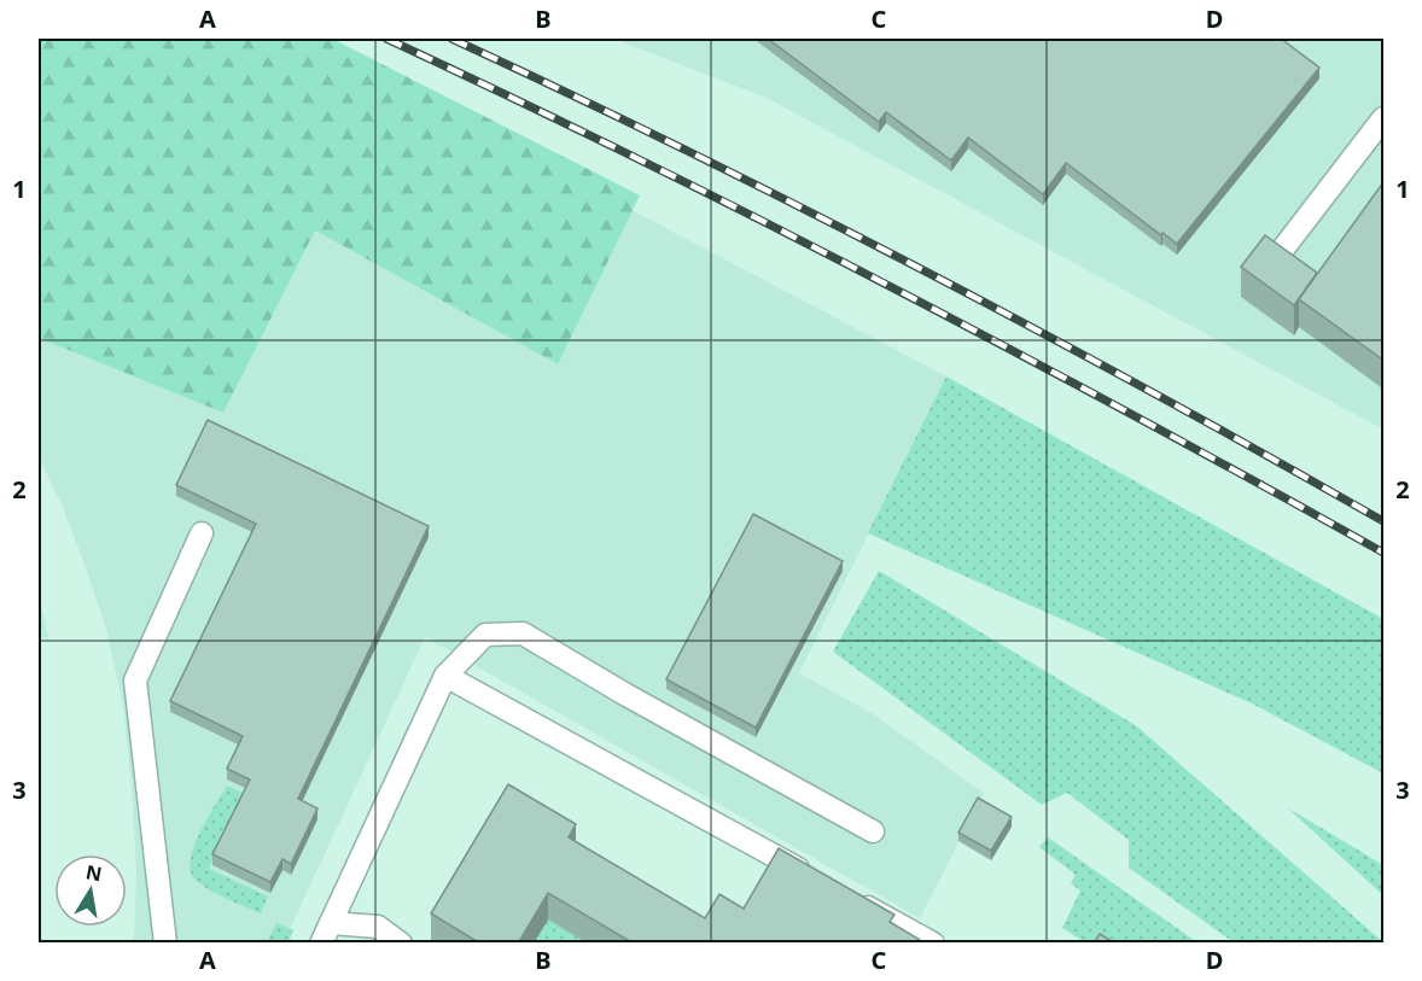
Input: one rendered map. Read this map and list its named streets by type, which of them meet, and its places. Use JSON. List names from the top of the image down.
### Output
{
  "north": "top",
  "grid": {
    "columns": [
      "A",
      "B",
      "C",
      "D"
    ],
    "rows": ["1", "2", "3"]
  }
}
